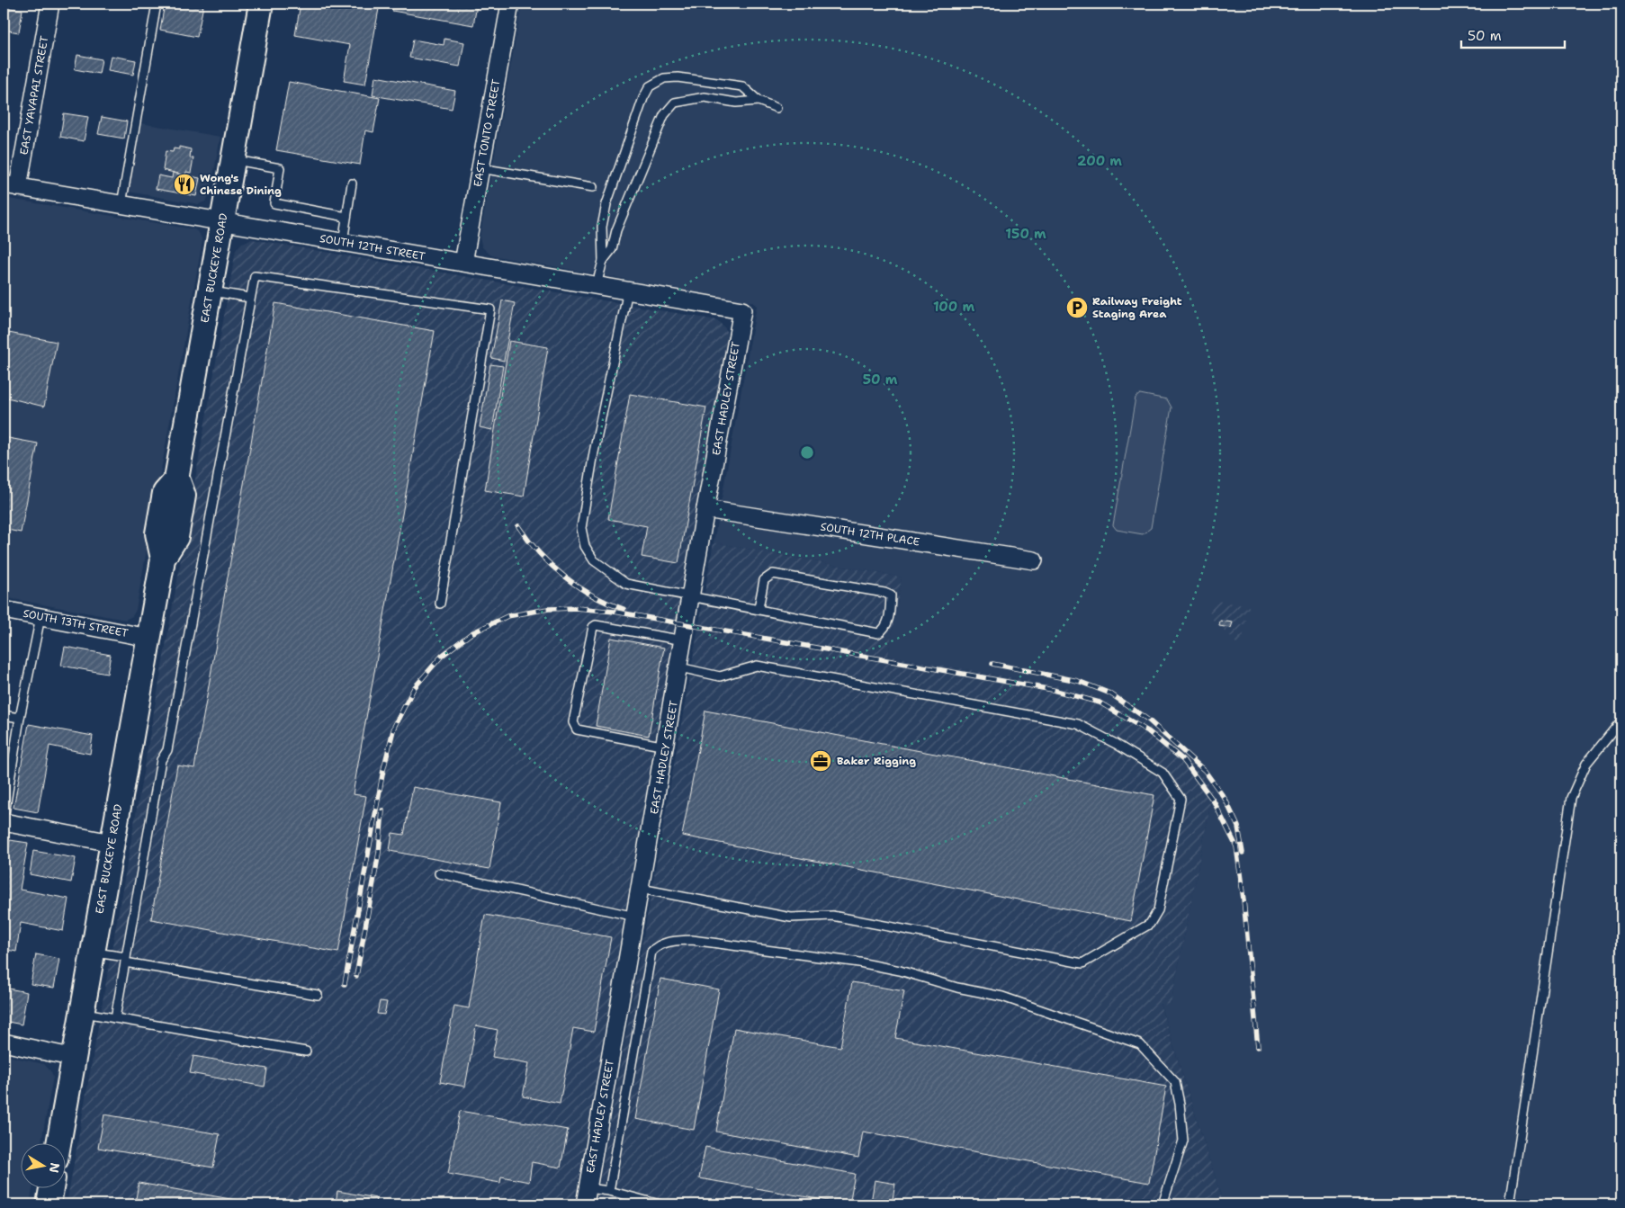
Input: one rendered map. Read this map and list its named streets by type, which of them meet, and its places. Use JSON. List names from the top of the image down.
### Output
{
  "streets": {
    "main road": ["EAST BUCKEYE ROAD"],
    "street": [
      "EAST YAVAPAI STREET",
      "EAST TONTO STREET",
      "SOUTH 12TH STREET",
      "EAST HADLEY STREET",
      "SOUTH 12TH PLACE",
      "SOUTH 13TH STREET"
    ]
  },
  "crossings": [
    ["EAST YAVAPAI STREET", "SOUTH 12TH STREET"],
    ["EAST TONTO STREET", "SOUTH 12TH STREET"],
    ["SOUTH 12TH STREET", "EAST BUCKEYE ROAD"],
    ["SOUTH 12TH STREET", "EAST HADLEY STREET"],
    ["EAST BUCKEYE ROAD", "SOUTH 13TH STREET"],
    ["EAST HADLEY STREET", "SOUTH 12TH PLACE"]
  ],
  "places": {
    "restaurant": ["Wong's Chinese Dining"],
    "parking": ["Railway Freight Staging Area"],
    "office": ["Baker Rigging"]
  },
  "scale_bar": "50 m",
  "north": "right",
  "rings": [
    "200 m",
    "150 m",
    "100 m",
    "50 m"
  ]
}
